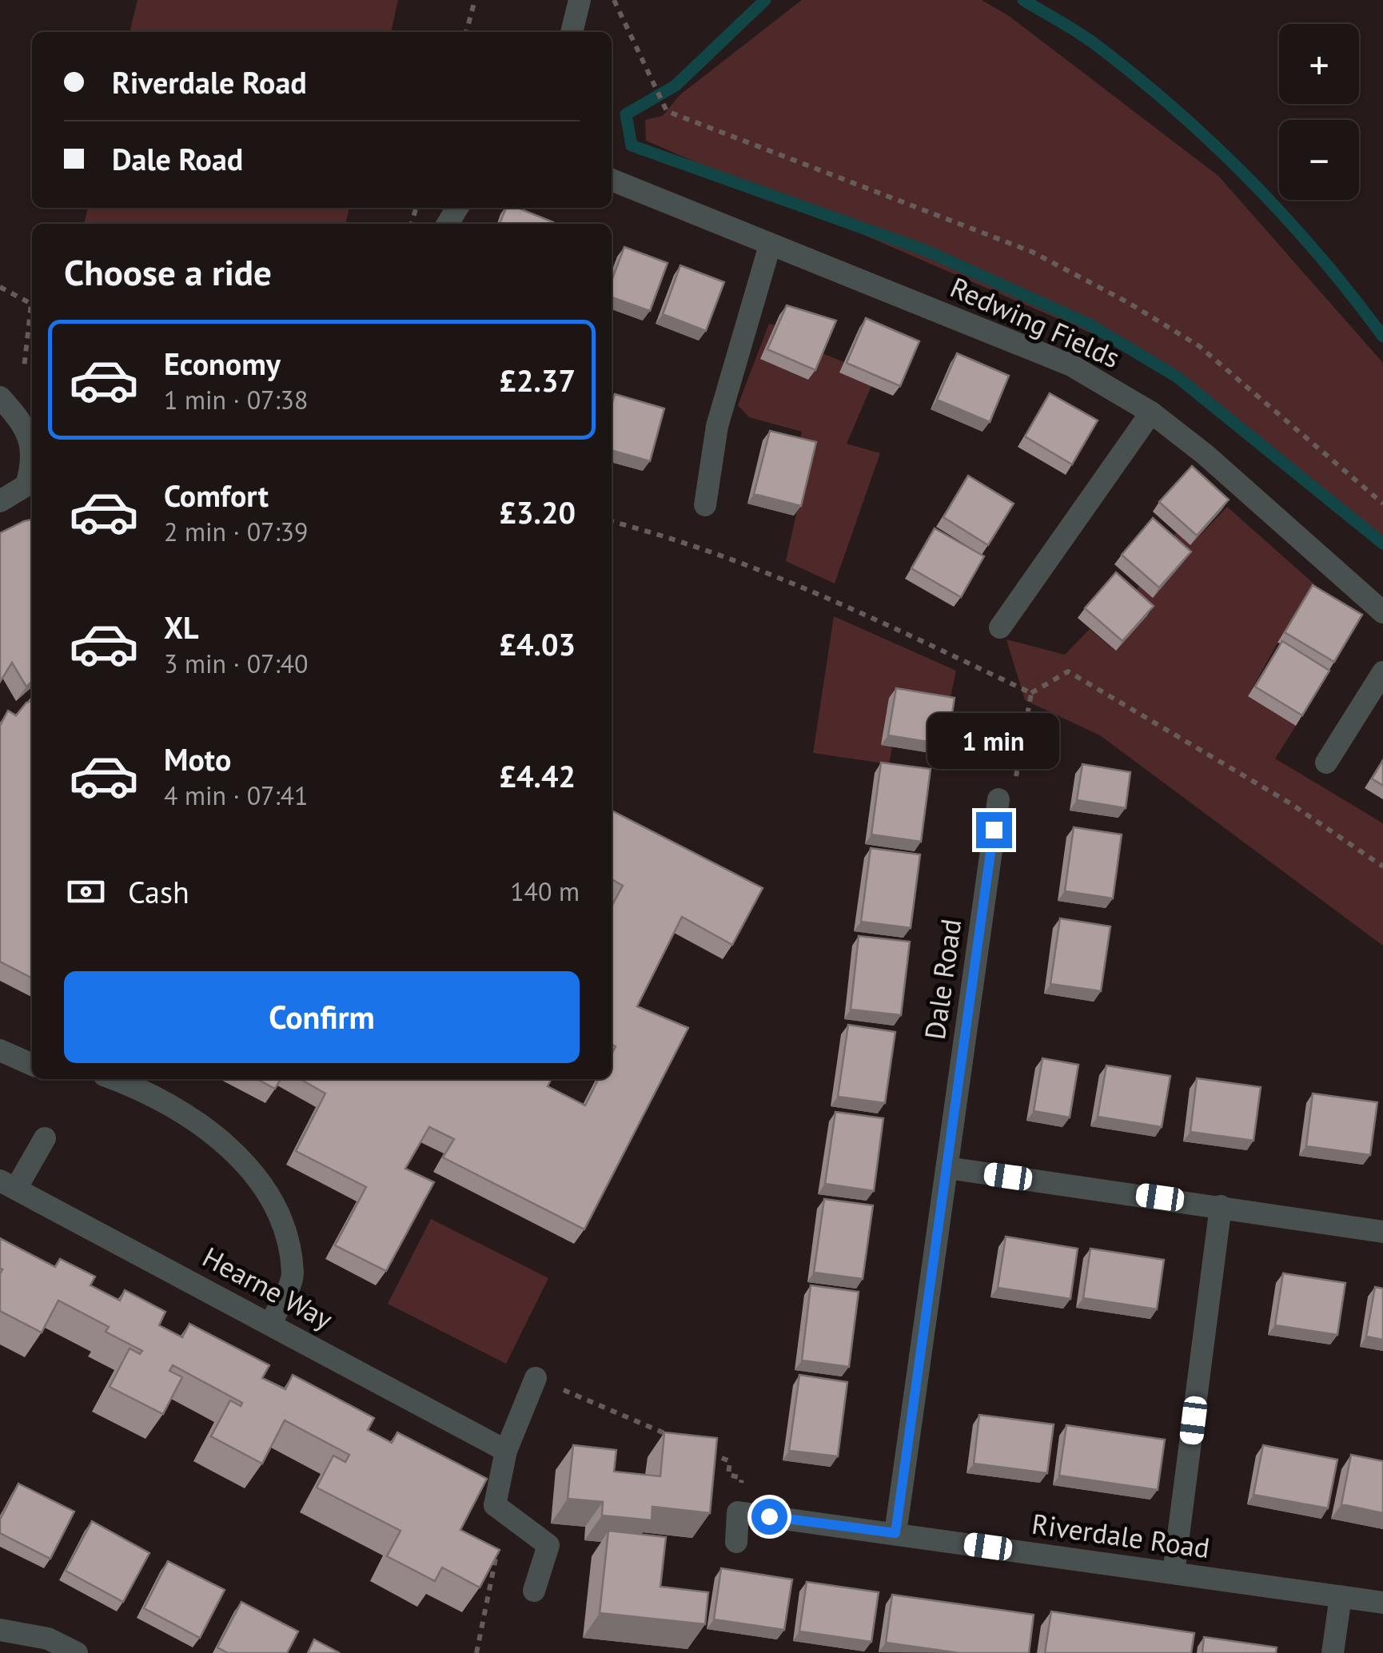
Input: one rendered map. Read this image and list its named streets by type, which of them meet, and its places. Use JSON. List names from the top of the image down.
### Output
{
  "streets": {
    "street": [
      "Redwing Fields",
      "Dale Road",
      "Hearne Way",
      "Riverdale Road"
    ]
  },
  "crossings": [
    ["Dale Road", "Riverdale Road"]
  ],
  "page": {
    "map_buttons": ["+", "−"],
    "banner": ["Riverdale Road", "Dale Road"],
    "heading": "Choose a ride",
    "list": [
      {
        "name": "Economy",
        "note": "1 min · 07:38",
        "value": "£2.37"
      },
      {
        "name": "Comfort",
        "note": "2 min · 07:39",
        "value": "£3.20"
      },
      {
        "name": "XL",
        "note": "3 min · 07:40",
        "value": "£4.03"
      },
      {
        "name": "Moto",
        "note": "4 min · 07:41",
        "value": "£4.42"
      }
    ],
    "bubble": "1 min",
    "pay": ["Cash", "140 m"],
    "buttons": "Confirm"
  }
}
